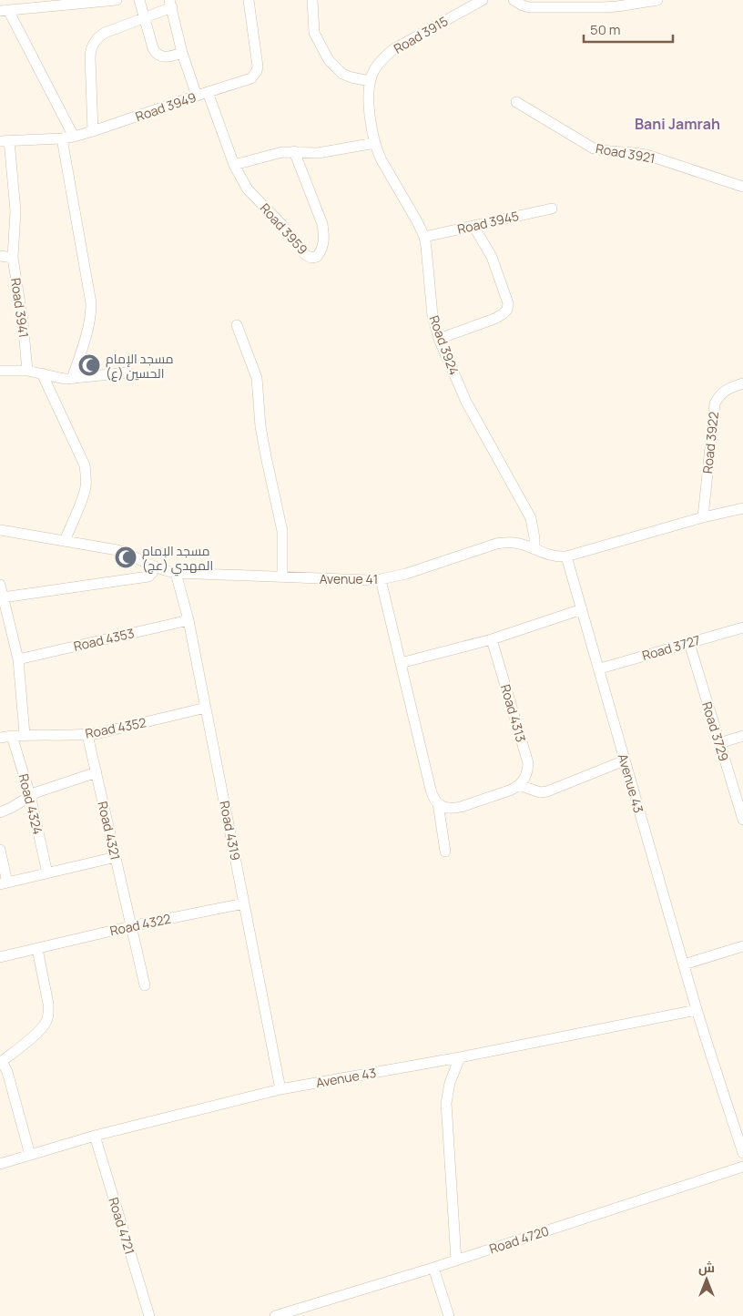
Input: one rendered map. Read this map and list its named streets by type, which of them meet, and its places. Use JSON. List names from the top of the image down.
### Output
{
  "streets": {
    "street": [
      "Road 3915",
      "Road 3949",
      "Road 3921",
      "Road 3945",
      "Road 3959",
      "Road 3941",
      "Road 3924",
      "Road 3922",
      "Avenue 41",
      "Road 4353",
      "Road 3727",
      "Road 4313",
      "Road 4352",
      "Road 3729",
      "Avenue 43",
      "Road 4324",
      "Road 4321",
      "Road 4319",
      "Road 4322",
      "Road 4721",
      "Road 4720"
    ]
  },
  "crossings": [
    ["Road 3915", "Road 3924"],
    ["Road 3949", "Road 3959"],
    ["Road 3949", "Road 3941"],
    ["Road 3945", "Road 3924"],
    ["Road 3924", "Avenue 41"],
    ["Road 3922", "Avenue 41"],
    ["Avenue 41", "Avenue 43"],
    ["Avenue 41", "Road 4319"],
    ["Road 4353", "Road 4319"],
    ["Road 3727", "Road 3729"],
    ["Road 3727", "Avenue 43"],
    ["Road 4352", "Road 4321"],
    ["Road 4352", "Road 4319"],
    ["Avenue 43", "Road 4319"],
    ["Avenue 43", "Road 4721"],
    ["Road 4321", "Road 4322"],
    ["Road 4319", "Road 4322"]
  ],
  "districts": ["Bani Jamrah"],
  "places": {
    "mosque": ["مسجد الإمام الحسين (ع)", "مسجد الإمام المهدي (عج)"]
  },
  "scale_bar": "50 m",
  "north": "top"
}
